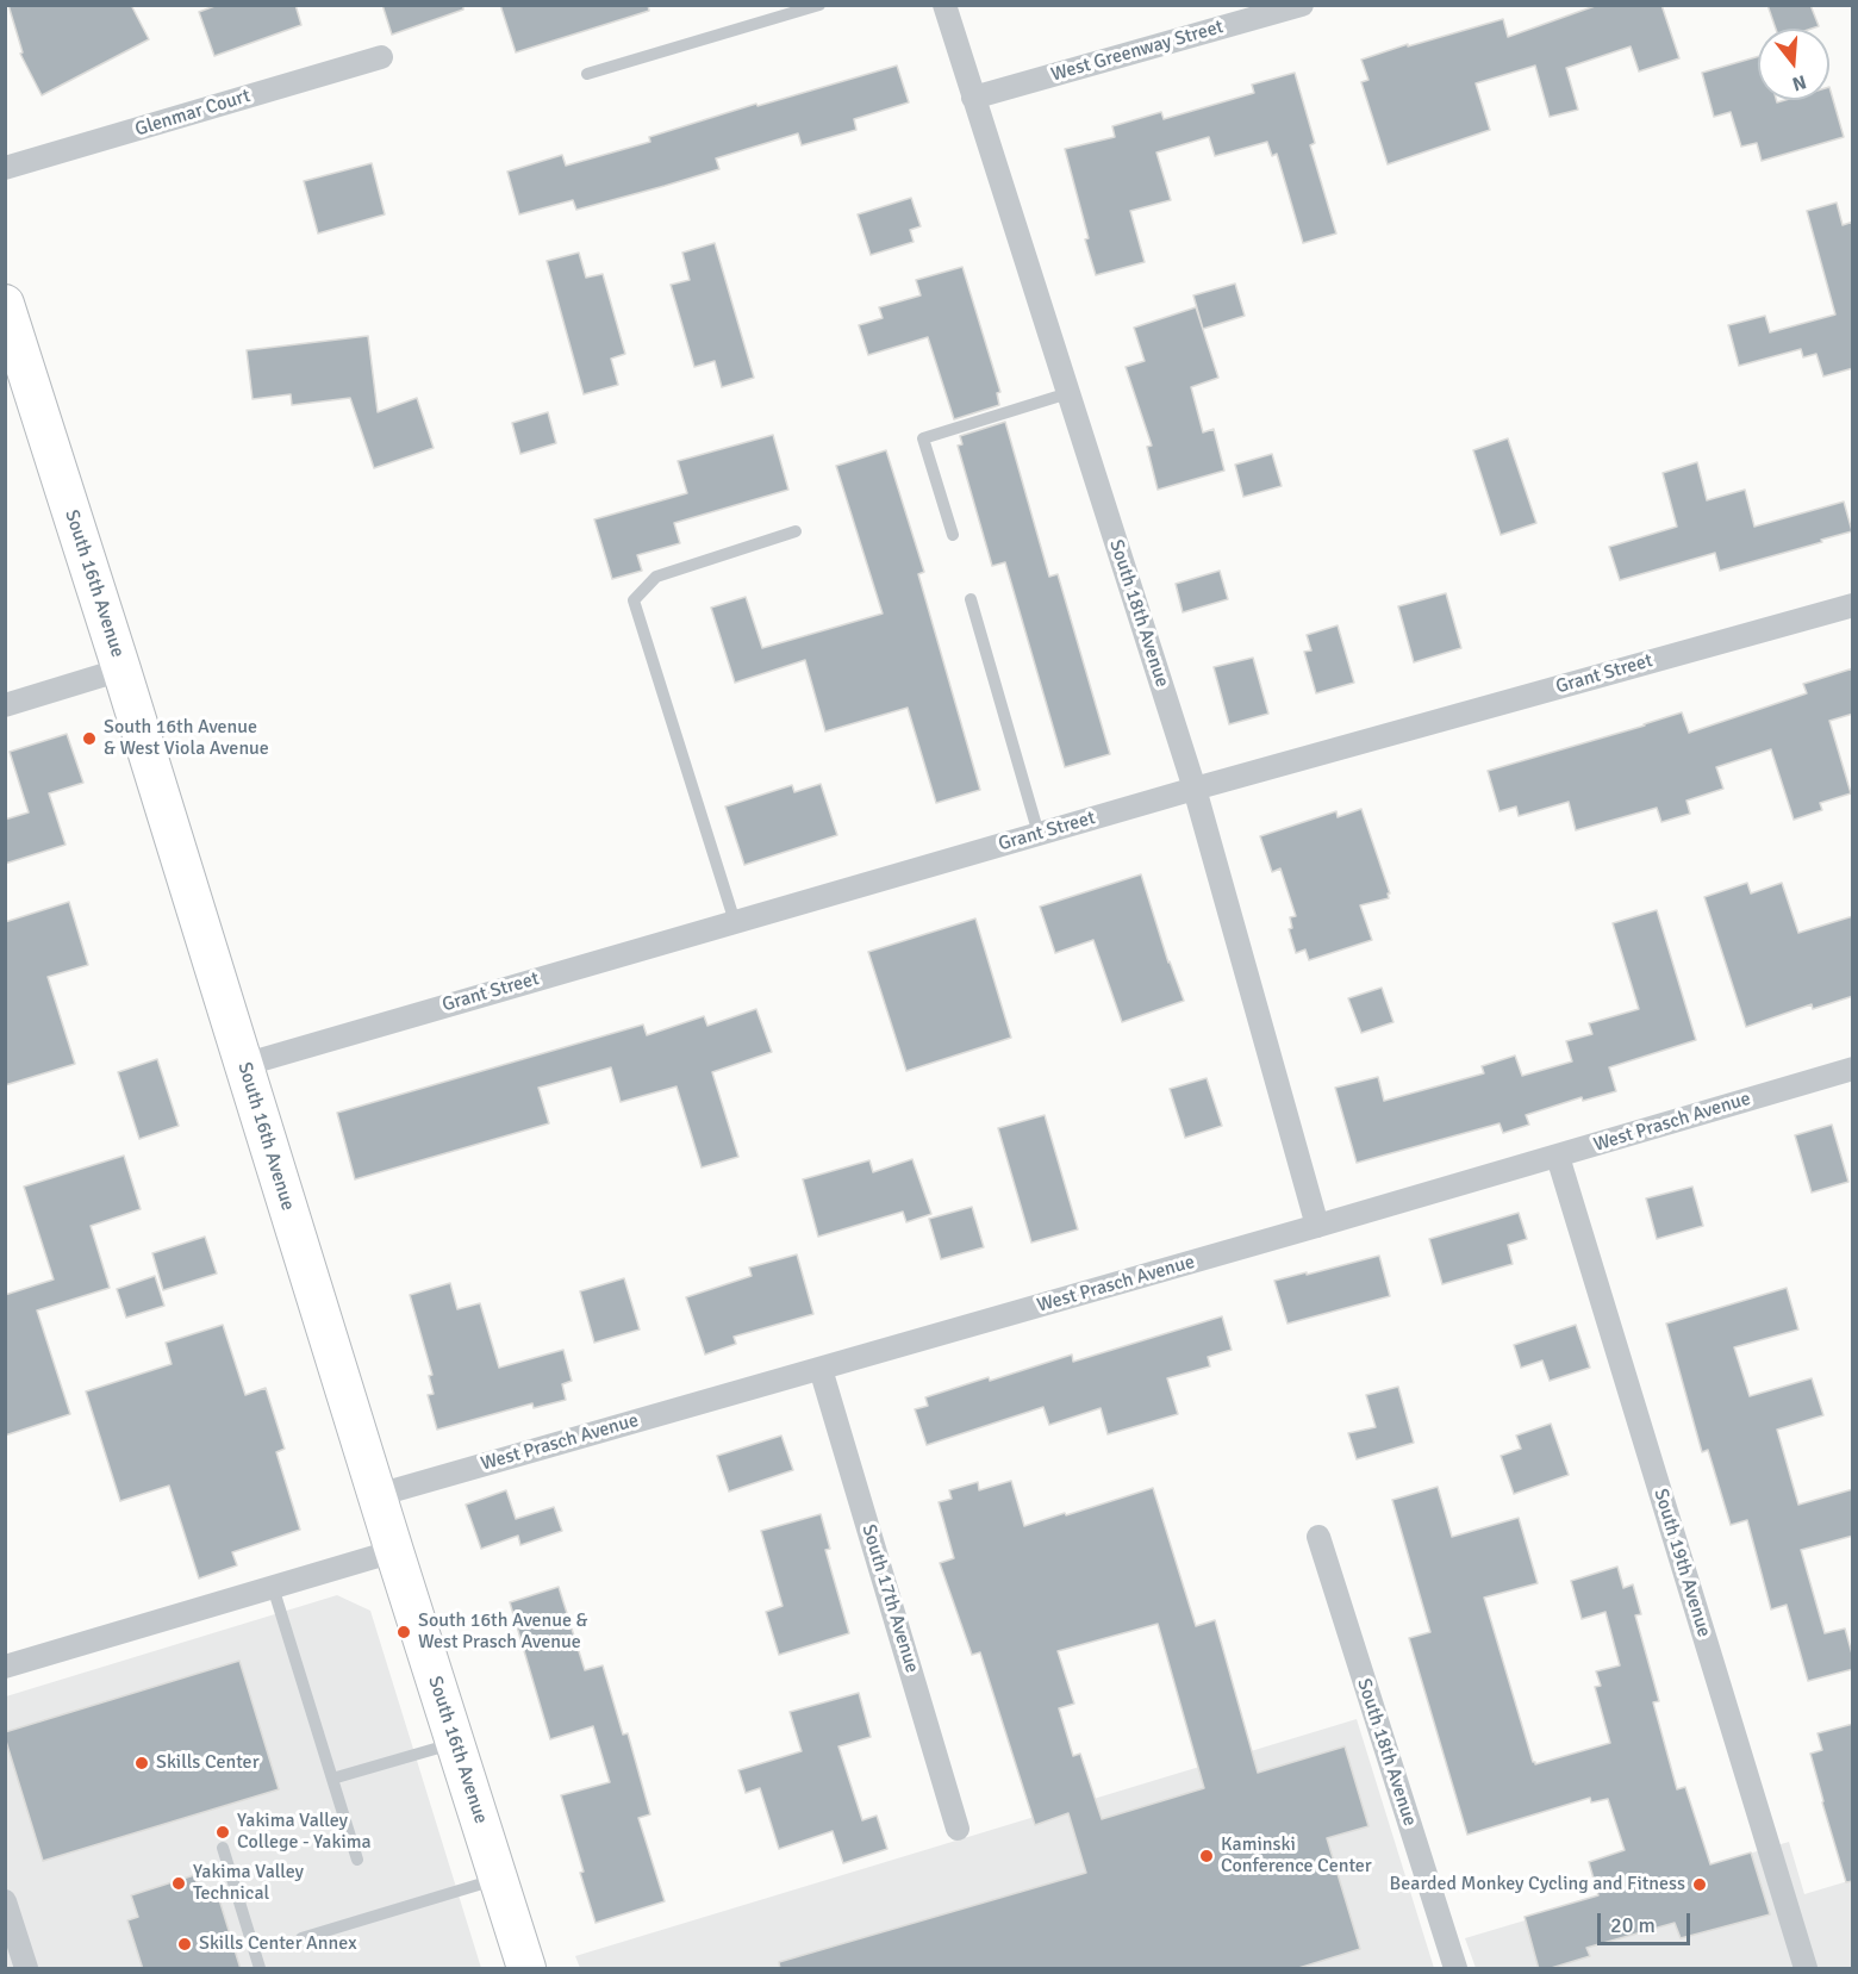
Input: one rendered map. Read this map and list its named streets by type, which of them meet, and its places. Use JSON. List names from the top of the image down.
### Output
{
  "streets": {
    "main road": ["South 16th Avenue"],
    "street": [
      "West Greenway Street",
      "Glenmar Court",
      "South 18th Avenue",
      "Grant Street",
      "West Prasch Avenue",
      "South 19th Avenue",
      "South 17th Avenue"
    ]
  },
  "crossings": [
    ["West Greenway Street", "South 18th Avenue"],
    ["South 16th Avenue", "Grant Street"],
    ["South 16th Avenue", "West Prasch Avenue"],
    ["South 18th Avenue", "Grant Street"],
    ["South 18th Avenue", "West Prasch Avenue"],
    ["West Prasch Avenue", "South 19th Avenue"],
    ["West Prasch Avenue", "South 17th Avenue"]
  ],
  "places": [
    "South 16th Avenue & West Viola Avenue",
    "South 16th Avenue & West Prasch Avenue",
    "Skills Center",
    "Yakima Valley College - Yakima",
    "Kaminski Conference Center",
    "Yakima Valley Technical",
    "Bearded Monkey Cycling and Fitness",
    "Skills Center Annex"
  ],
  "scale_bar": "20 m",
  "north": "bottom"
}
